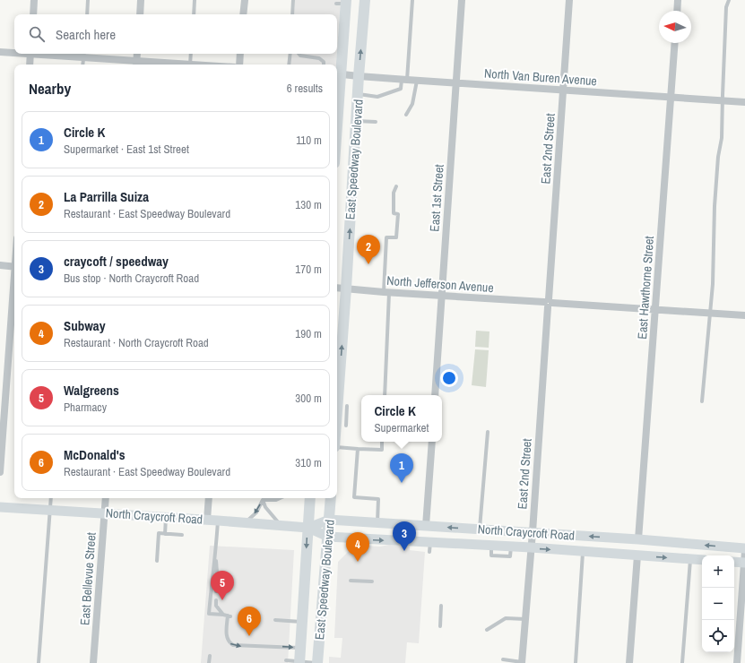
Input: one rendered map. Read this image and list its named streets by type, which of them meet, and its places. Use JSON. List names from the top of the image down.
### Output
{
  "streets": {
    "main road": ["East Speedway Boulevard", "North Craycroft Road"],
    "street": [
      "North Van Buren Avenue",
      "East 2nd Street",
      "East 1st Street",
      "North Jefferson Avenue",
      "East Hawthorne Street",
      "East Bellevue Street"
    ]
  },
  "crossings": [
    ["North Van Buren Avenue", "East 2nd Street"],
    ["North Van Buren Avenue", "East Speedway Boulevard"],
    ["North Van Buren Avenue", "East 1st Street"],
    ["North Van Buren Avenue", "East Hawthorne Street"],
    ["East 2nd Street", "North Jefferson Avenue"],
    ["East 2nd Street", "North Craycroft Road"],
    ["East Speedway Boulevard", "North Jefferson Avenue"],
    ["East Speedway Boulevard", "North Craycroft Road"],
    ["East 1st Street", "North Jefferson Avenue"],
    ["North Jefferson Avenue", "East Hawthorne Street"],
    ["East Hawthorne Street", "North Craycroft Road"],
    ["North Craycroft Road", "East Bellevue Street"]
  ],
  "north": "left",
  "page": {
    "search": "Search here",
    "heading": ["Nearby", "6 results"],
    "list": [
      {
        "mark": "1",
        "name": "Circle K",
        "note": "Supermarket · East 1st Street",
        "value": "110 m"
      },
      {
        "mark": "2",
        "name": "La Parrilla Suiza",
        "note": "Restaurant · East Speedway Boulevard",
        "value": "130 m"
      },
      {
        "mark": "3",
        "name": "craycoft / speedway",
        "note": "Bus stop · North Craycroft Road",
        "value": "170 m"
      },
      {
        "mark": "4",
        "name": "Subway",
        "note": "Restaurant · North Craycroft Road",
        "value": "190 m"
      },
      {
        "mark": "5",
        "name": "Walgreens",
        "note": "Pharmacy",
        "value": "300 m"
      },
      {
        "mark": "6",
        "name": "McDonald's",
        "note": "Restaurant · East Speedway Boulevard",
        "value": "310 m"
      }
    ],
    "pins": [
      "2",
      "1",
      "3",
      "4",
      "5",
      "6"
    ],
    "popup": ["Circle K", "Supermarket"],
    "map_buttons": ["+", "−"]
  }
}
